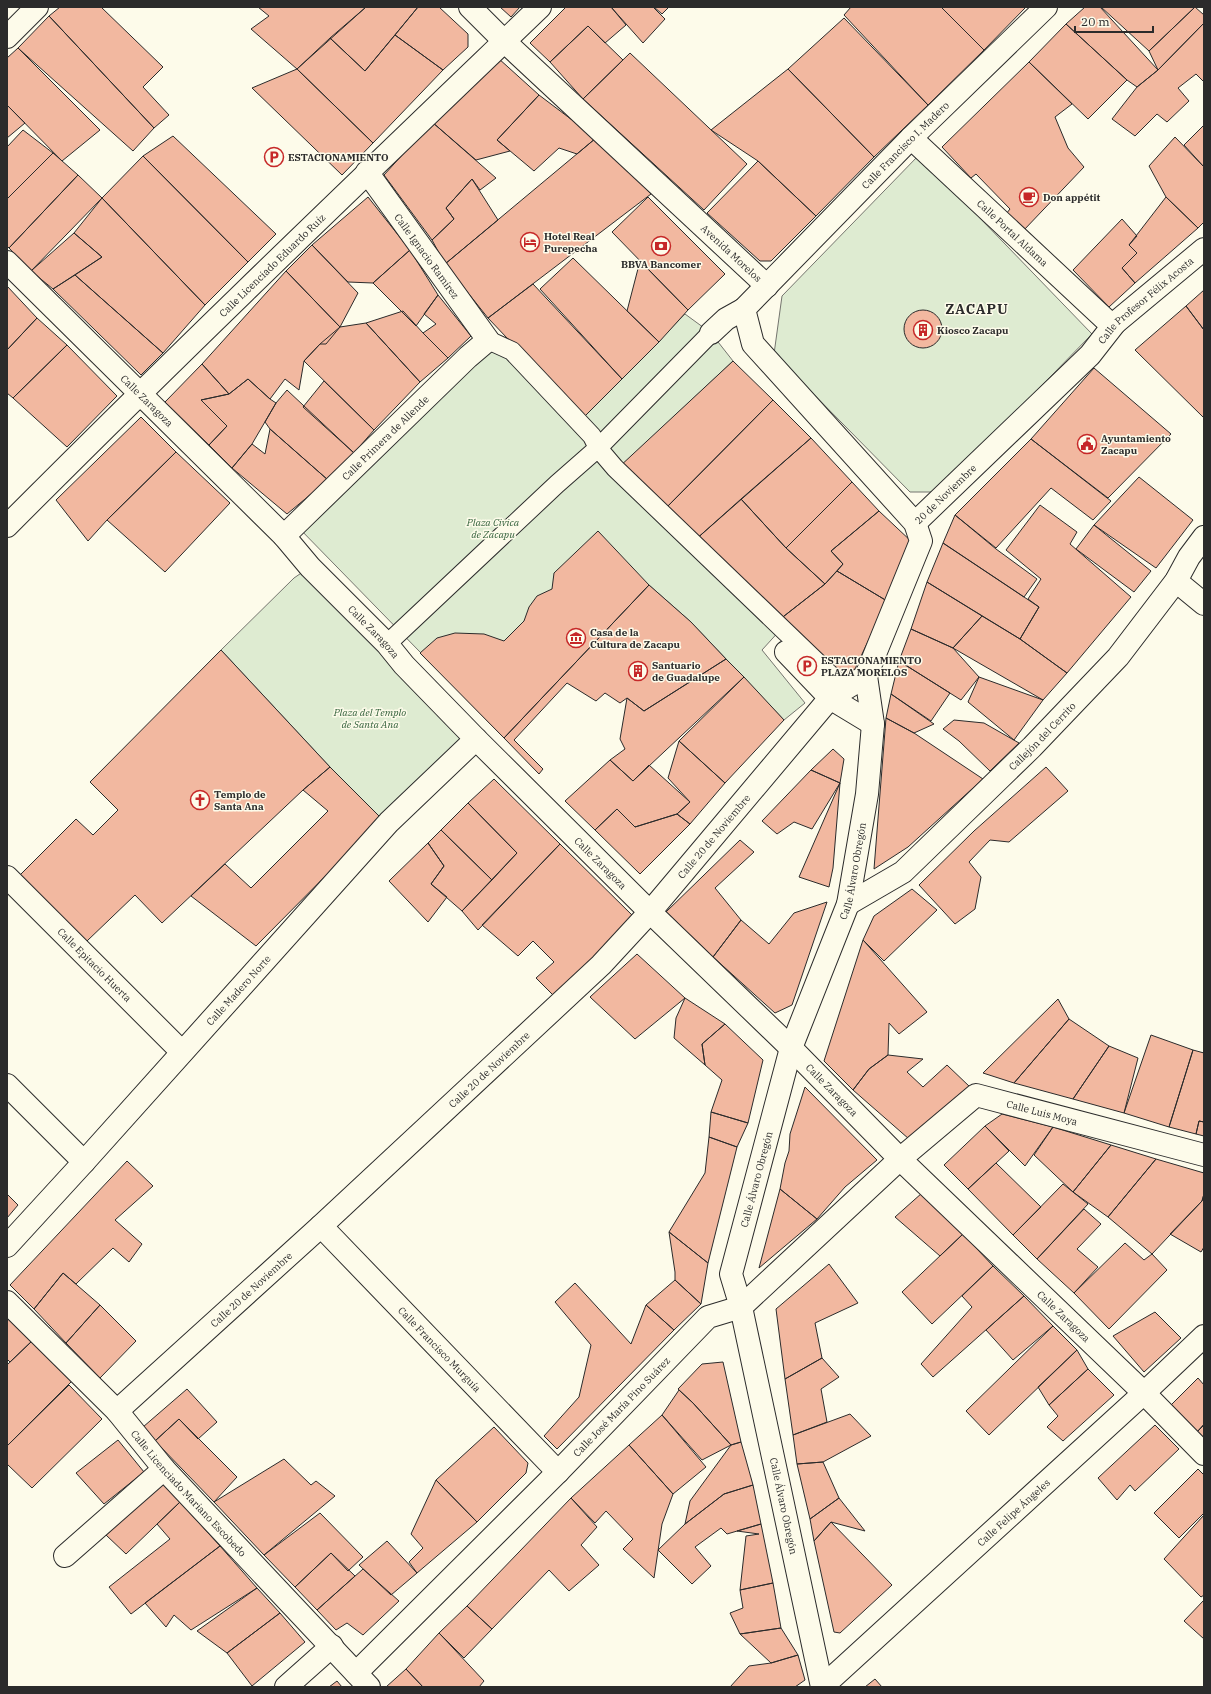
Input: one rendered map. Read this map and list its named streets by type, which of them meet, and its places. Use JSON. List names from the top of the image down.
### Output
{
  "streets": {
    "street": [
      "Calle Francisco I. Madero",
      "Calle Portal Aldama",
      "Avenida Morelos",
      "Calle Ignacio Ramírez",
      "Calle Licenciado Eduardo Ruíz",
      "Calle Profesor Félix Acosta",
      "Calle Zaragoza",
      "Calle Primera de Allende",
      "20 de Noviembre",
      "Callejón del Cerrito",
      "Calle 20 de Noviembre",
      "Calle Álvaro Obregón",
      "Calle Epitacio Huerta",
      "Calle Madero Norte",
      "Calle Luis Moya",
      "Calle Francisco Murguía",
      "Calle José María Pino Suárez",
      "Calle Licenciado Mariano Escobedo",
      "Calle Felipe Ángeles"
    ]
  },
  "crossings": [
    ["Calle Francisco I. Madero", "Calle Portal Aldama"],
    ["Calle Francisco I. Madero", "Avenida Morelos"],
    ["Calle Portal Aldama", "Calle Profesor Félix Acosta"],
    ["Avenida Morelos", "Calle Licenciado Eduardo Ruíz"],
    ["Calle Ignacio Ramírez", "Calle Licenciado Eduardo Ruíz"],
    ["Calle Ignacio Ramírez", "Calle Primera de Allende"],
    ["Calle Licenciado Eduardo Ruíz", "Calle Zaragoza"],
    ["Calle Profesor Félix Acosta", "20 de Noviembre"],
    ["Calle Zaragoza", "Calle Primera de Allende"],
    ["Calle Zaragoza", "Calle 20 de Noviembre"],
    ["Calle Zaragoza", "Calle Álvaro Obregón"],
    ["Calle Zaragoza", "Calle Madero Norte"],
    ["Calle Zaragoza", "Calle Luis Moya"],
    ["Calle Zaragoza", "Calle José María Pino Suárez"],
    ["Calle Zaragoza", "Calle Felipe Ángeles"],
    ["20 de Noviembre", "Calle Álvaro Obregón"],
    ["Callejón del Cerrito", "Calle Álvaro Obregón"],
    ["Calle 20 de Noviembre", "Calle Francisco Murguía"],
    ["Calle 20 de Noviembre", "Calle Licenciado Mariano Escobedo"],
    ["Calle Álvaro Obregón", "Calle José María Pino Suárez"],
    ["Calle Álvaro Obregón", "Calle Felipe Ángeles"],
    ["Calle Epitacio Huerta", "Calle Madero Norte"],
    ["Calle Luis Moya", "Calle José María Pino Suárez"],
    ["Calle Francisco Murguía", "Calle José María Pino Suárez"],
    ["Calle José María Pino Suárez", "Calle Licenciado Mariano Escobedo"]
  ],
  "districts": ["ZACAPU"],
  "parks": ["Plaza Civica de Zacapu", "Plaza del Templo de Santa Ana"],
  "places": {
    "parking": ["ESTACIONAMIENTO", "ESTACIONAMIENTO PLAZA MORELOS"],
    "cafe": ["Don appétit"],
    "hotel": ["Hotel Real Purepecha"],
    "bank": ["BBVA Bancomer"],
    "building": ["Kiosco Zacapu", "Santuario de Guadalupe"],
    "public building": ["Ayuntamiento Zacapu"],
    "museum": ["Casa de la Cultura de Zacapu"],
    "church": ["Templo de Santa Ana"]
  },
  "scale_bar": "20 m"
}
